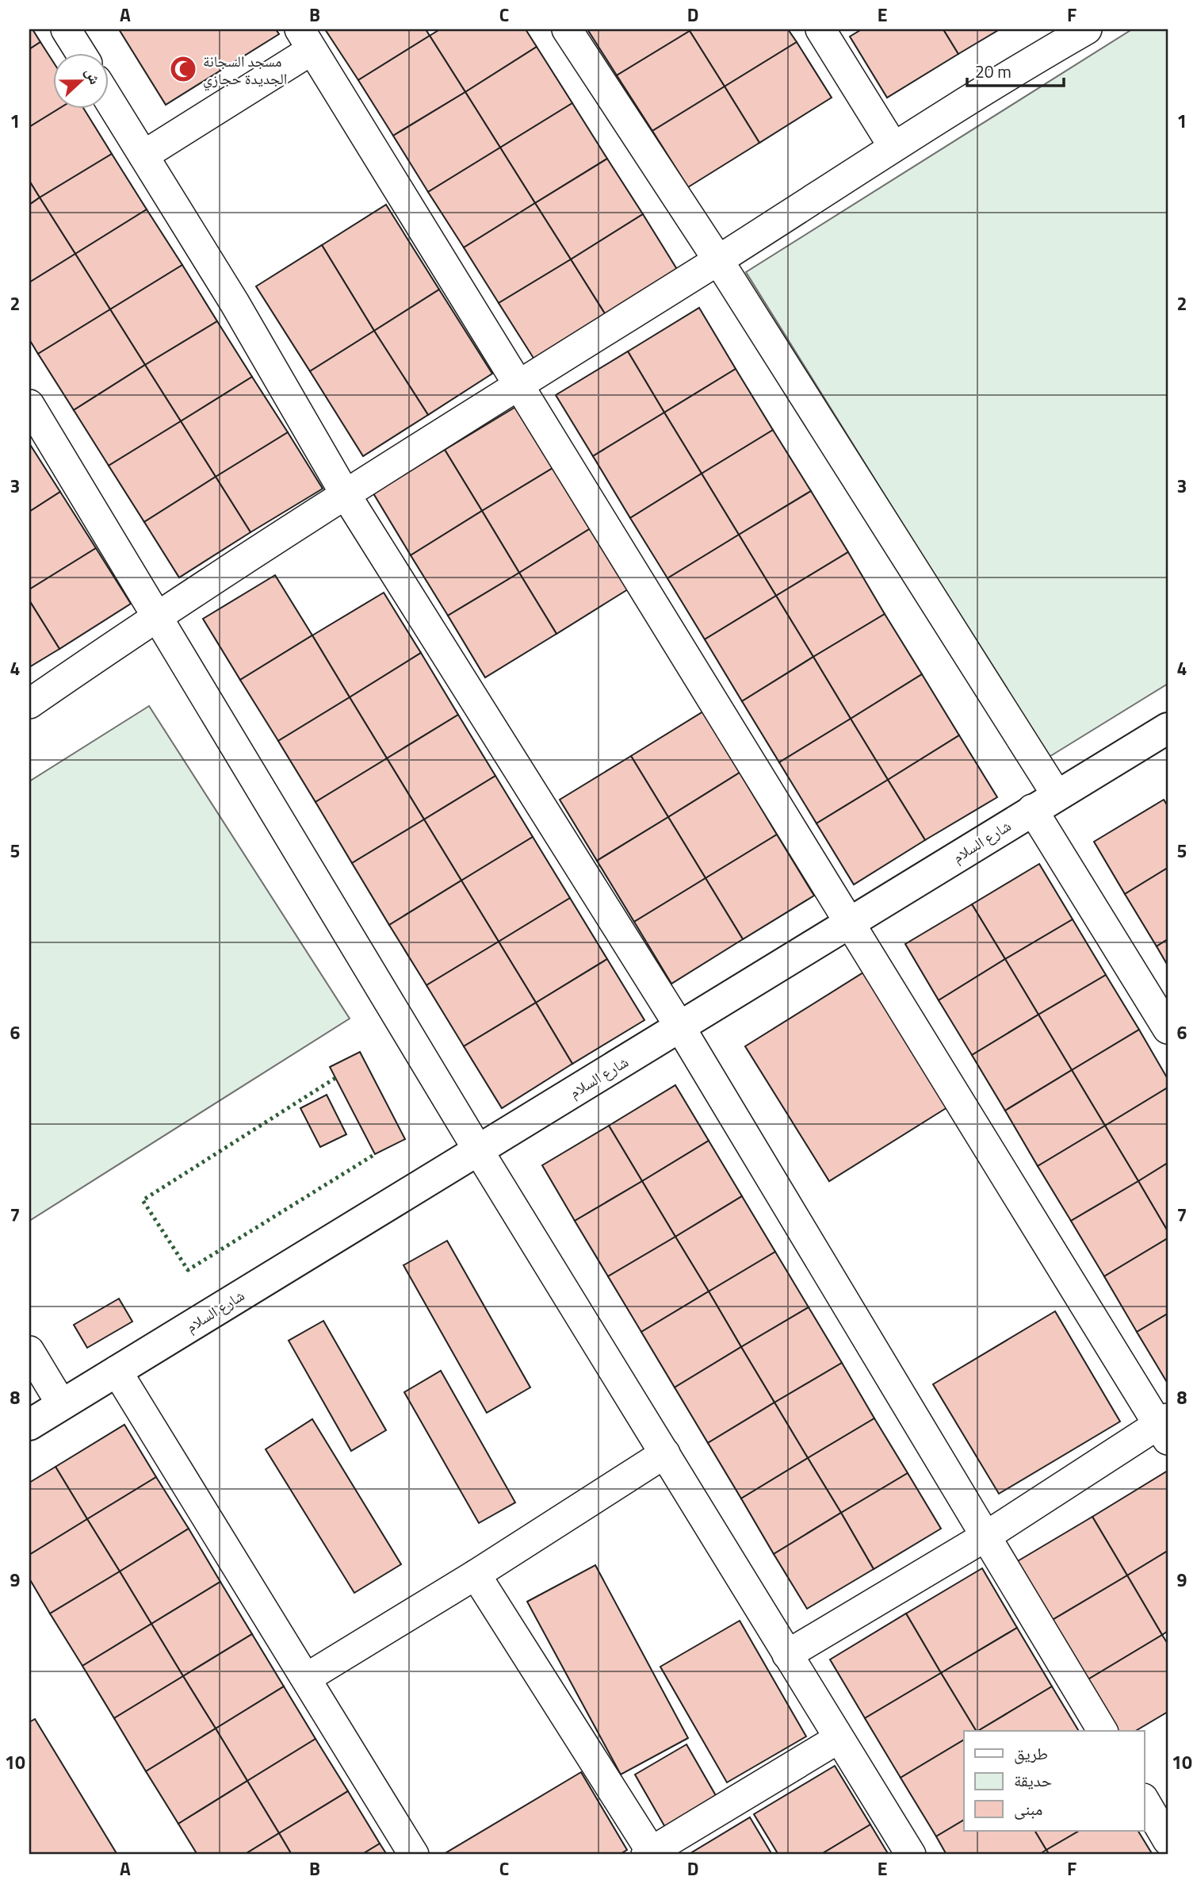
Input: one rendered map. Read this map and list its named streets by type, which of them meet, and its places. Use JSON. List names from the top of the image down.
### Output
{
  "streets": {
    "street": ["شارع السلام"]
  },
  "places": {
    "mosque": ["مسجد السجانة الجديدة حجازي"]
  },
  "legend": ["طريق", "حديقة", "مبنى"],
  "scale_bar": "20 m",
  "north": "right",
  "grid": {
    "columns": [
      "A",
      "B",
      "C",
      "D",
      "E",
      "F"
    ],
    "rows": [
      "1",
      "2",
      "3",
      "4",
      "5",
      "6",
      "7",
      "8",
      "9",
      "10"
    ]
  }
}
